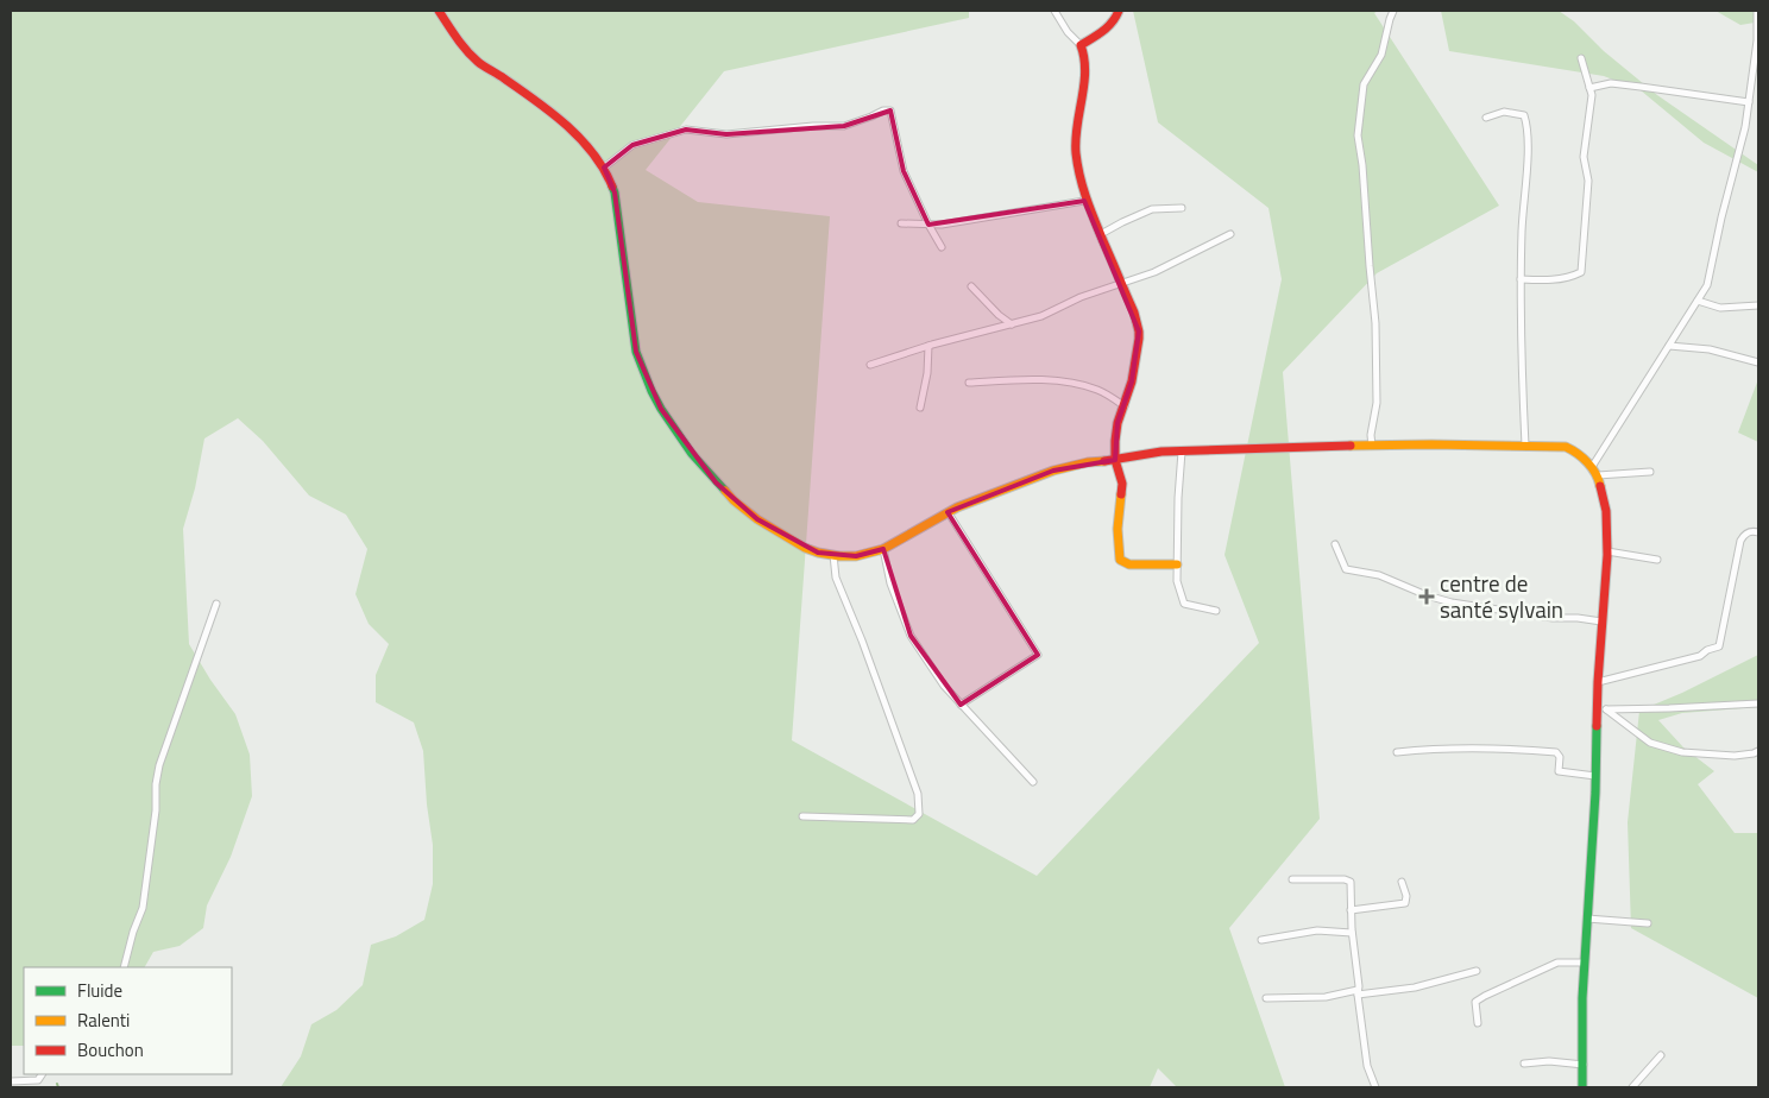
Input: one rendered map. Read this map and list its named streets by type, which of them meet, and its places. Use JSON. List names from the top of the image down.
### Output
{
  "places": {
    "health": ["centre de santé sylvain"]
  },
  "legend": ["Fluide", "Ralenti", "Bouchon"]
}
